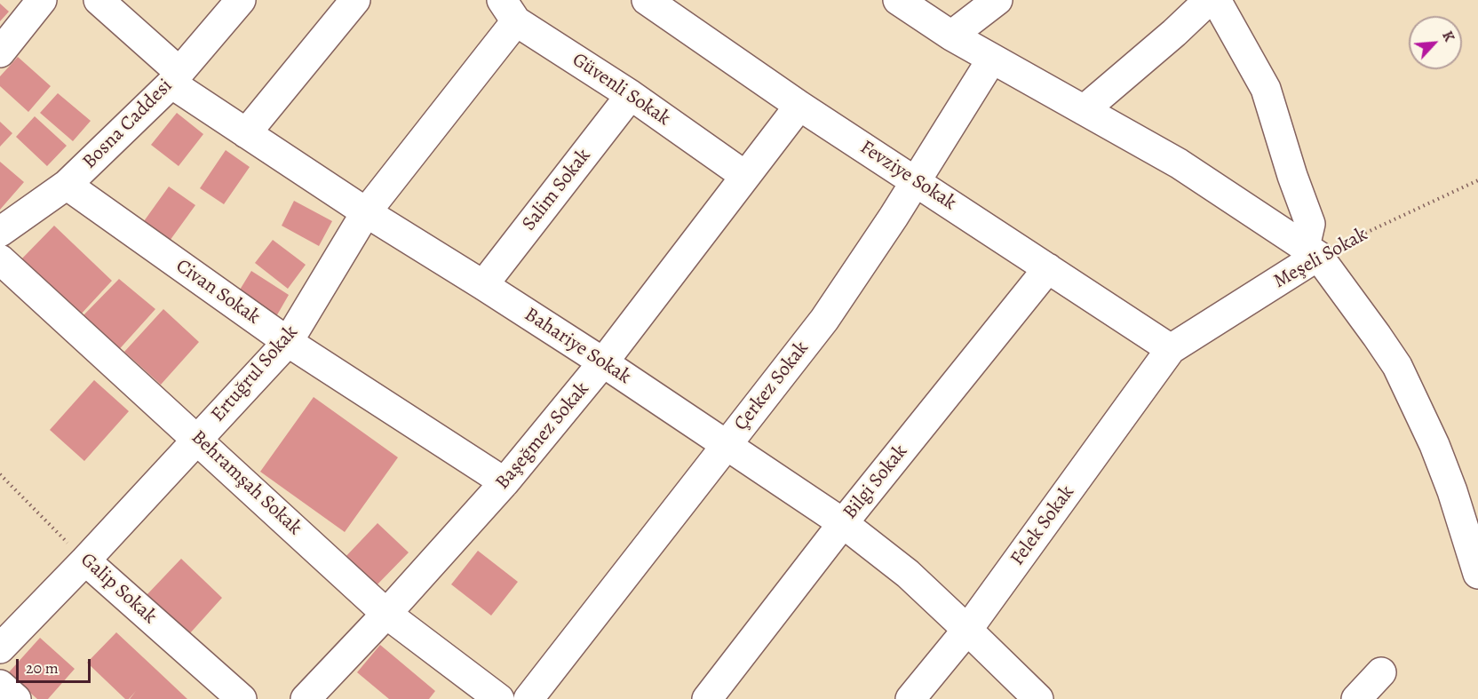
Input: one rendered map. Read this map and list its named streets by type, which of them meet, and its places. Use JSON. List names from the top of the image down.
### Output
{
  "streets": {
    "street": [
      "Güvenli Sokak",
      "Bosna Caddesi",
      "Fevziye Sokak",
      "Salim Sokak",
      "Meşeli Sokak",
      "Civan Sokak",
      "Bahariye Sokak",
      "Ertuğrul Sokak",
      "Çerkez Sokak",
      "Başeğmez Sokak",
      "Bilgi Sokak",
      "Behramşah Sokak",
      "Felek Sokak",
      "Galip Sokak"
    ]
  },
  "crossings": [
    ["Güvenli Sokak", "Salim Sokak"],
    ["Güvenli Sokak", "Ertuğrul Sokak"],
    ["Güvenli Sokak", "Başeğmez Sokak"],
    ["Bosna Caddesi", "Civan Sokak"],
    ["Bosna Caddesi", "Bahariye Sokak"],
    ["Fevziye Sokak", "Meşeli Sokak"],
    ["Fevziye Sokak", "Çerkez Sokak"],
    ["Fevziye Sokak", "Başeğmez Sokak"],
    ["Fevziye Sokak", "Bilgi Sokak"],
    ["Fevziye Sokak", "Felek Sokak"],
    ["Salim Sokak", "Bahariye Sokak"],
    ["Meşeli Sokak", "Felek Sokak"],
    ["Civan Sokak", "Ertuğrul Sokak"],
    ["Civan Sokak", "Başeğmez Sokak"],
    ["Bahariye Sokak", "Ertuğrul Sokak"],
    ["Bahariye Sokak", "Çerkez Sokak"],
    ["Bahariye Sokak", "Başeğmez Sokak"],
    ["Bahariye Sokak", "Bilgi Sokak"],
    ["Bahariye Sokak", "Felek Sokak"],
    ["Ertuğrul Sokak", "Behramşah Sokak"],
    ["Ertuğrul Sokak", "Galip Sokak"],
    ["Başeğmez Sokak", "Behramşah Sokak"]
  ],
  "scale_bar": "20 m",
  "north": "top right"
}
